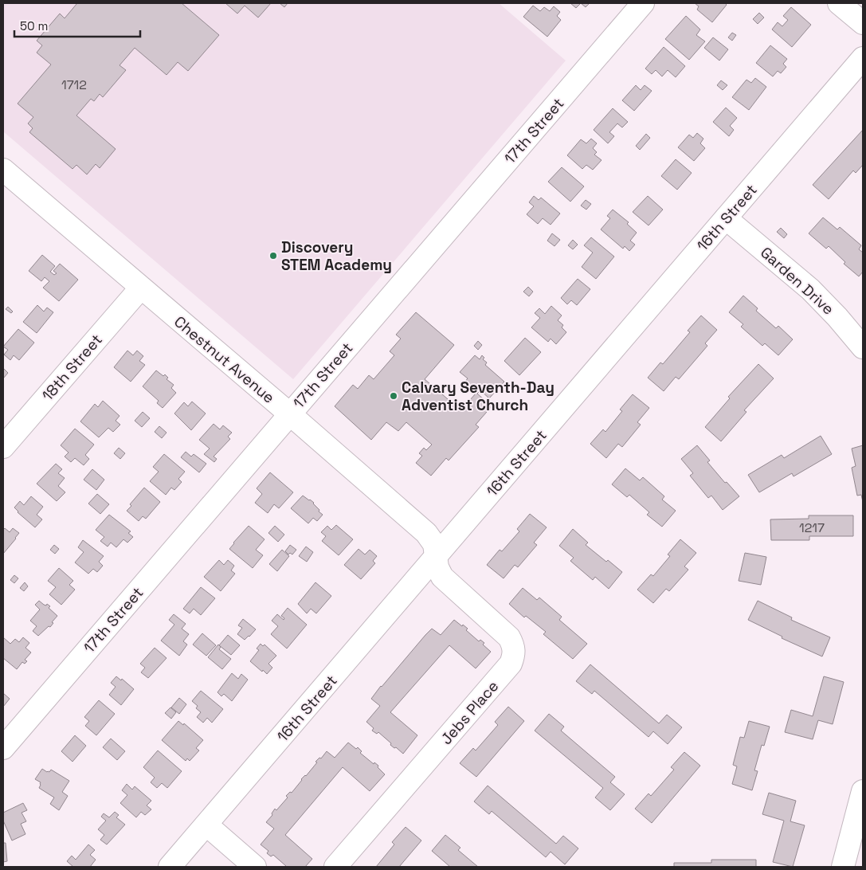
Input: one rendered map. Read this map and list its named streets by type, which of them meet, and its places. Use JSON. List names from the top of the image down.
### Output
{
  "streets": {
    "street": [
      "17th Street",
      "16th Street",
      "Garden Drive",
      "Chestnut Avenue",
      "18th Street",
      "Jebs Place"
    ]
  },
  "crossings": [
    ["17th Street", "Chestnut Avenue"],
    ["16th Street", "Garden Drive"],
    ["16th Street", "Chestnut Avenue"],
    ["16th Street", "Jebs Place"],
    ["Chestnut Avenue", "18th Street"],
    ["Chestnut Avenue", "Jebs Place"]
  ],
  "places": ["Discovery STEM Academy", "Calvary Seventh-Day Adventist Church"],
  "house_numbers": ["1712", "1217"],
  "scale_bar": "50 m"
}
